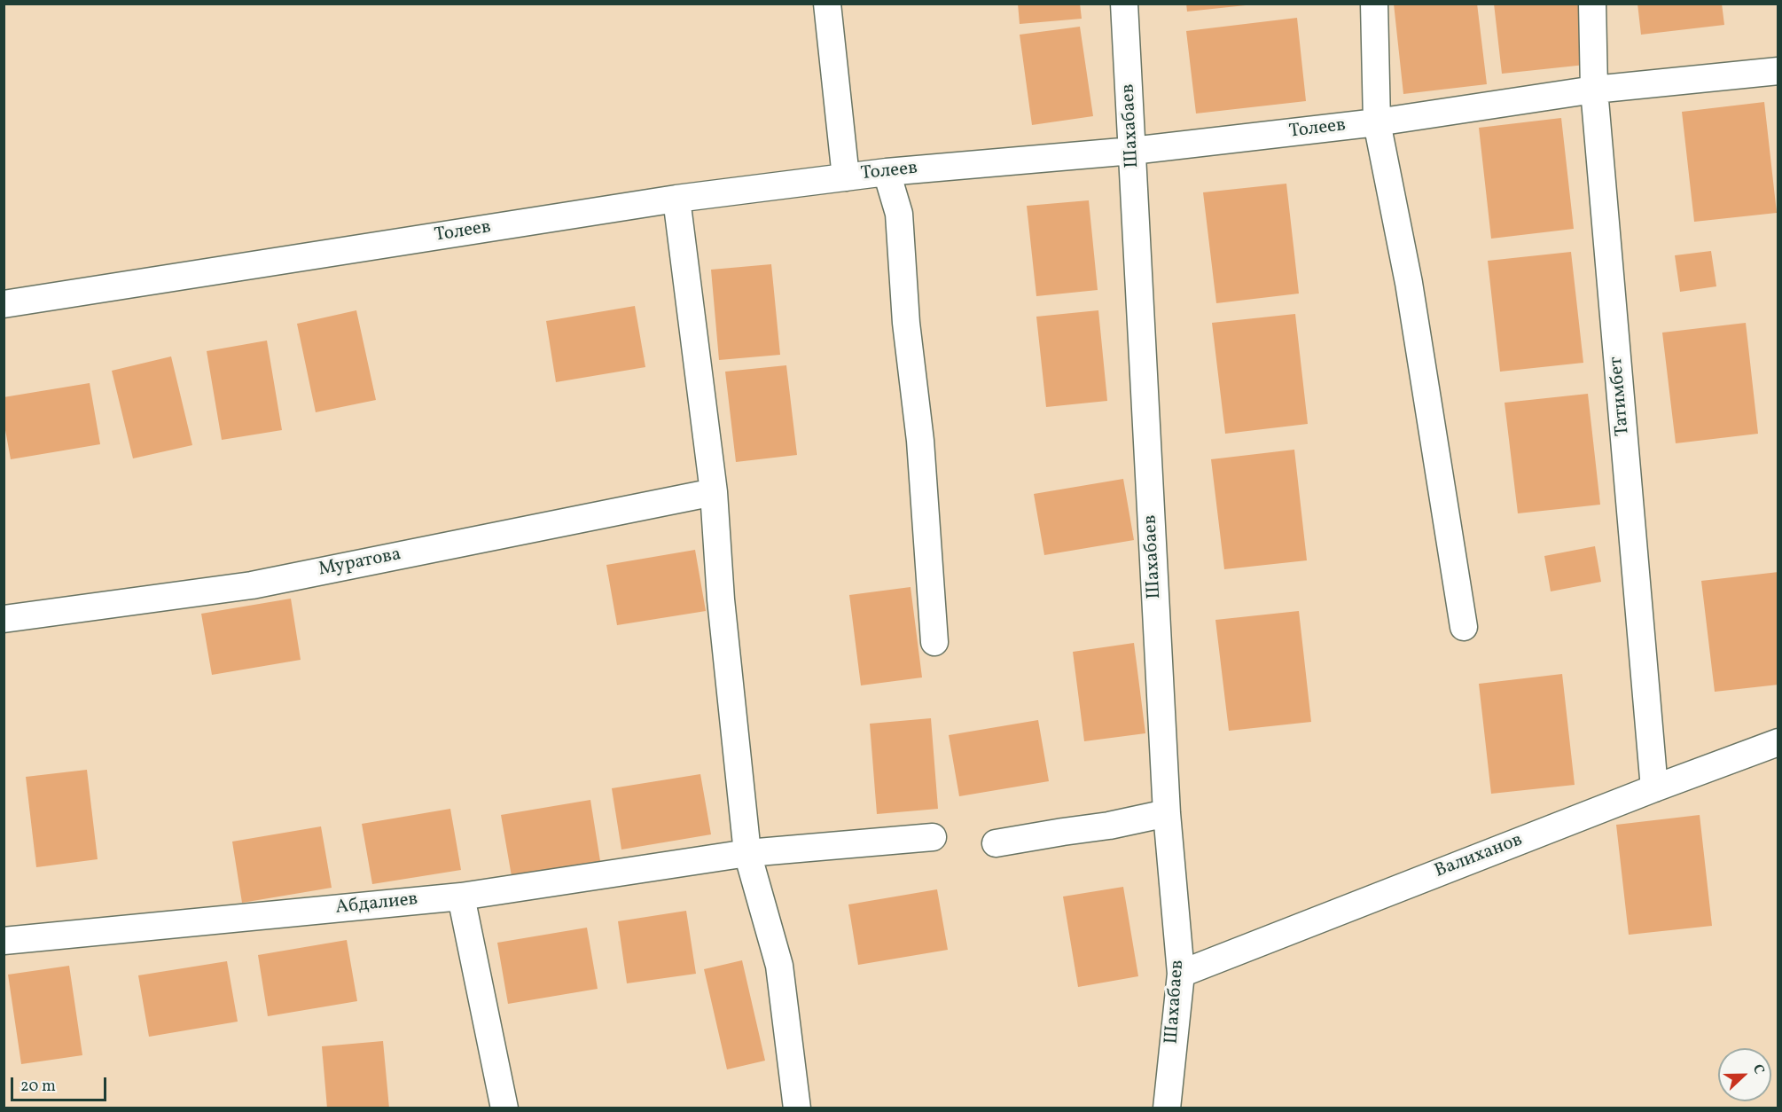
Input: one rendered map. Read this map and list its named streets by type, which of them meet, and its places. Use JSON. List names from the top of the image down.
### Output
{
  "streets": {
    "street": [
      "Шахабаев",
      "Толеев",
      "Татимбет",
      "Муратова",
      "Валиханов",
      "Абдалиев"
    ]
  },
  "crossings": [
    ["Шахабаев", "Толеев"],
    ["Шахабаев", "Валиханов"],
    ["Толеев", "Татимбет"],
    ["Татимбет", "Валиханов"]
  ],
  "scale_bar": "20 m",
  "north": "right"
}
